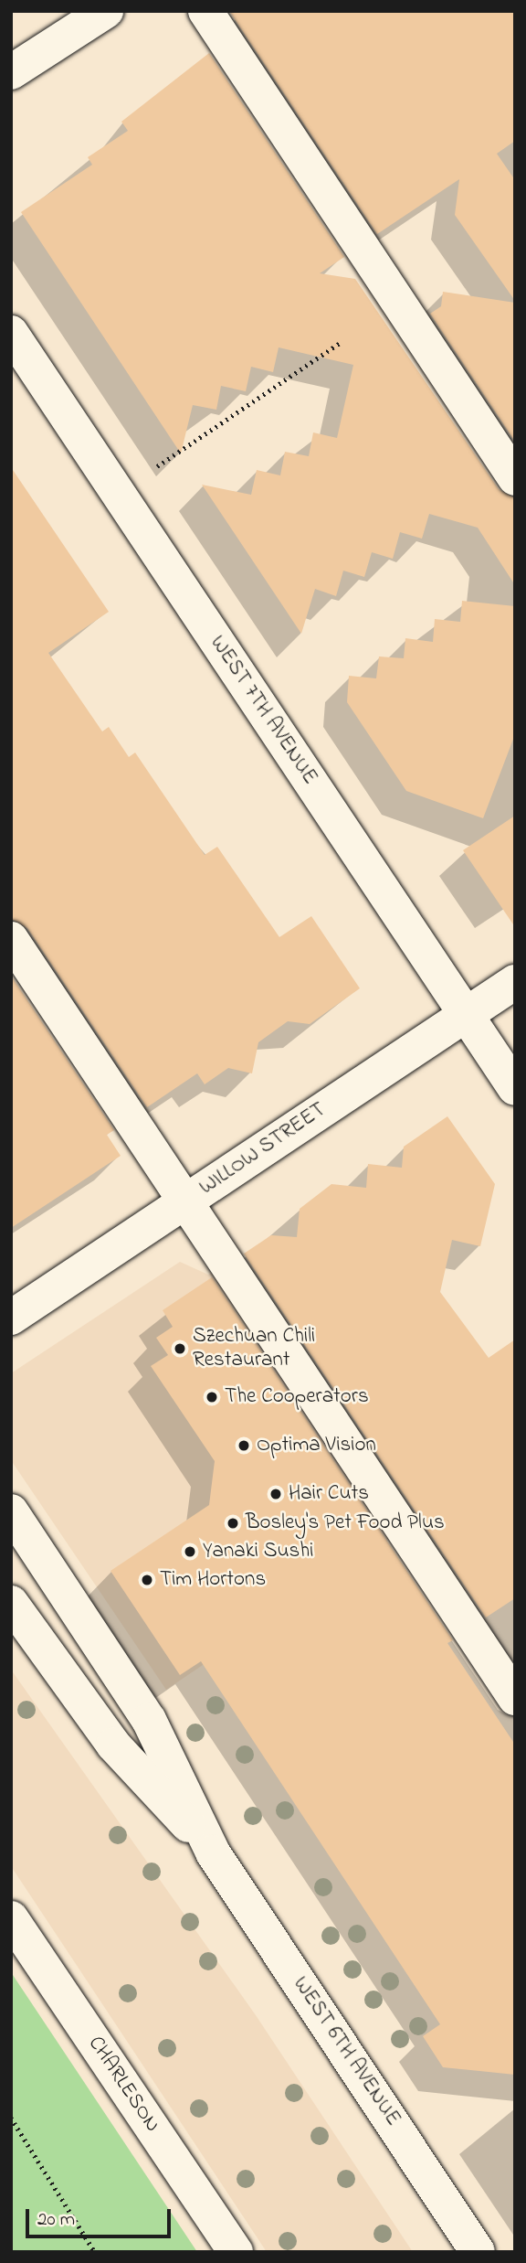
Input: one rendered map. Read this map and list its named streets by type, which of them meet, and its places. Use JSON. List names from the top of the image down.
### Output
{
  "streets": {
    "street": [
      "WEST 7TH AVENUE",
      "WILLOW STREET",
      "WEST 6TH AVENUE",
      "CHARLESON"
    ]
  },
  "crossings": [
    ["WEST 7TH AVENUE", "WILLOW STREET"]
  ],
  "places": [
    "Szechuan Chili Restaurant",
    "The Cooperators",
    "Optima Vision",
    "Hair Cuts",
    "Bosley's Pet Food Plus",
    "Yanaki Sushi",
    "Tim Hortons"
  ],
  "scale_bar": "20 m"
}
